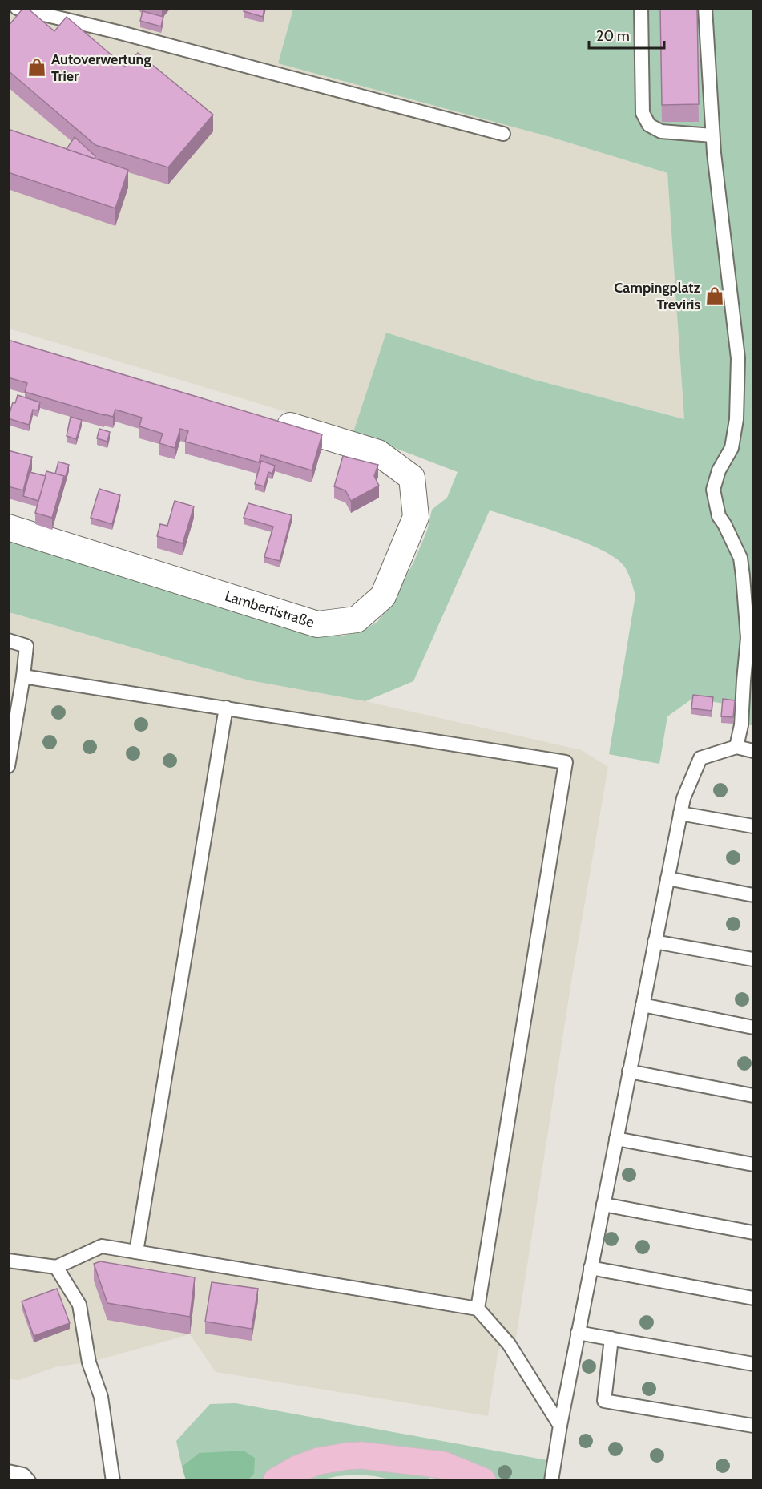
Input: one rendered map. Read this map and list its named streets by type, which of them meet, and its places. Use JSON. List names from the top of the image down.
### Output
{
  "streets": {
    "street": ["Lambertistraße"]
  },
  "places": {
    "shop": ["Autoverwertung Trier", "Campingplatz Treviris"]
  },
  "scale_bar": "20 m"
}
